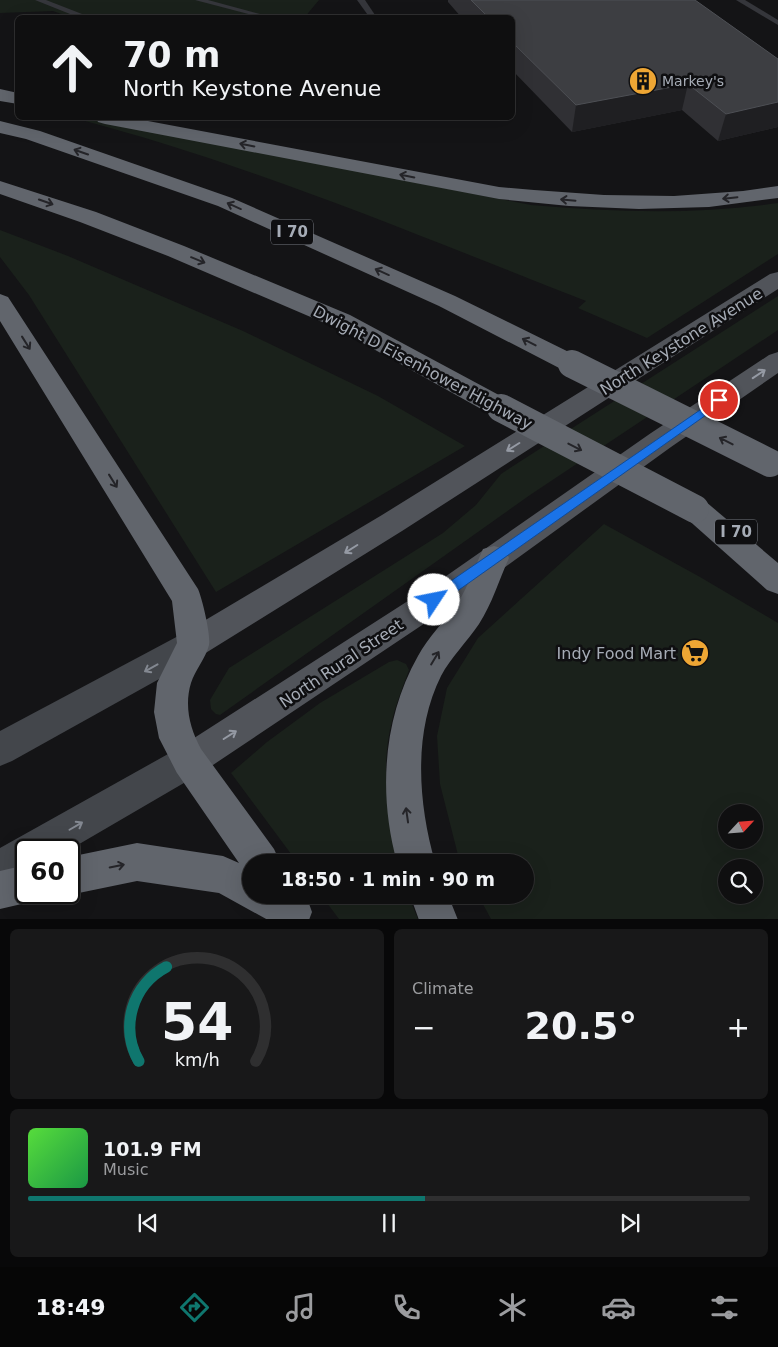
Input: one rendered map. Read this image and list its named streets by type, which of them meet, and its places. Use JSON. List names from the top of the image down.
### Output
{
  "streets": {
    "highway": ["I 70", "Dwight D Eisenhower Highway"],
    "main road": ["North Keystone Avenue", "North Rural Street"]
  },
  "one_way": ["North Keystone Avenue", "North Rural Street"],
  "places": {
    "building": ["Markey's"],
    "supermarket": ["Indy Food Mart"]
  },
  "north": "top right",
  "page": {
    "turn": ["70 m", "North Keystone Avenue"],
    "limit": "60",
    "trip": "18:50 · 1 min · 90 m",
    "tile": "Climate",
    "heat": ["−", "20.5°", "+"],
    "song": ["101.9 FM", "Music"],
    "tabs": "18:49",
    "gauge": ["54", "km/h"]
  }
}
